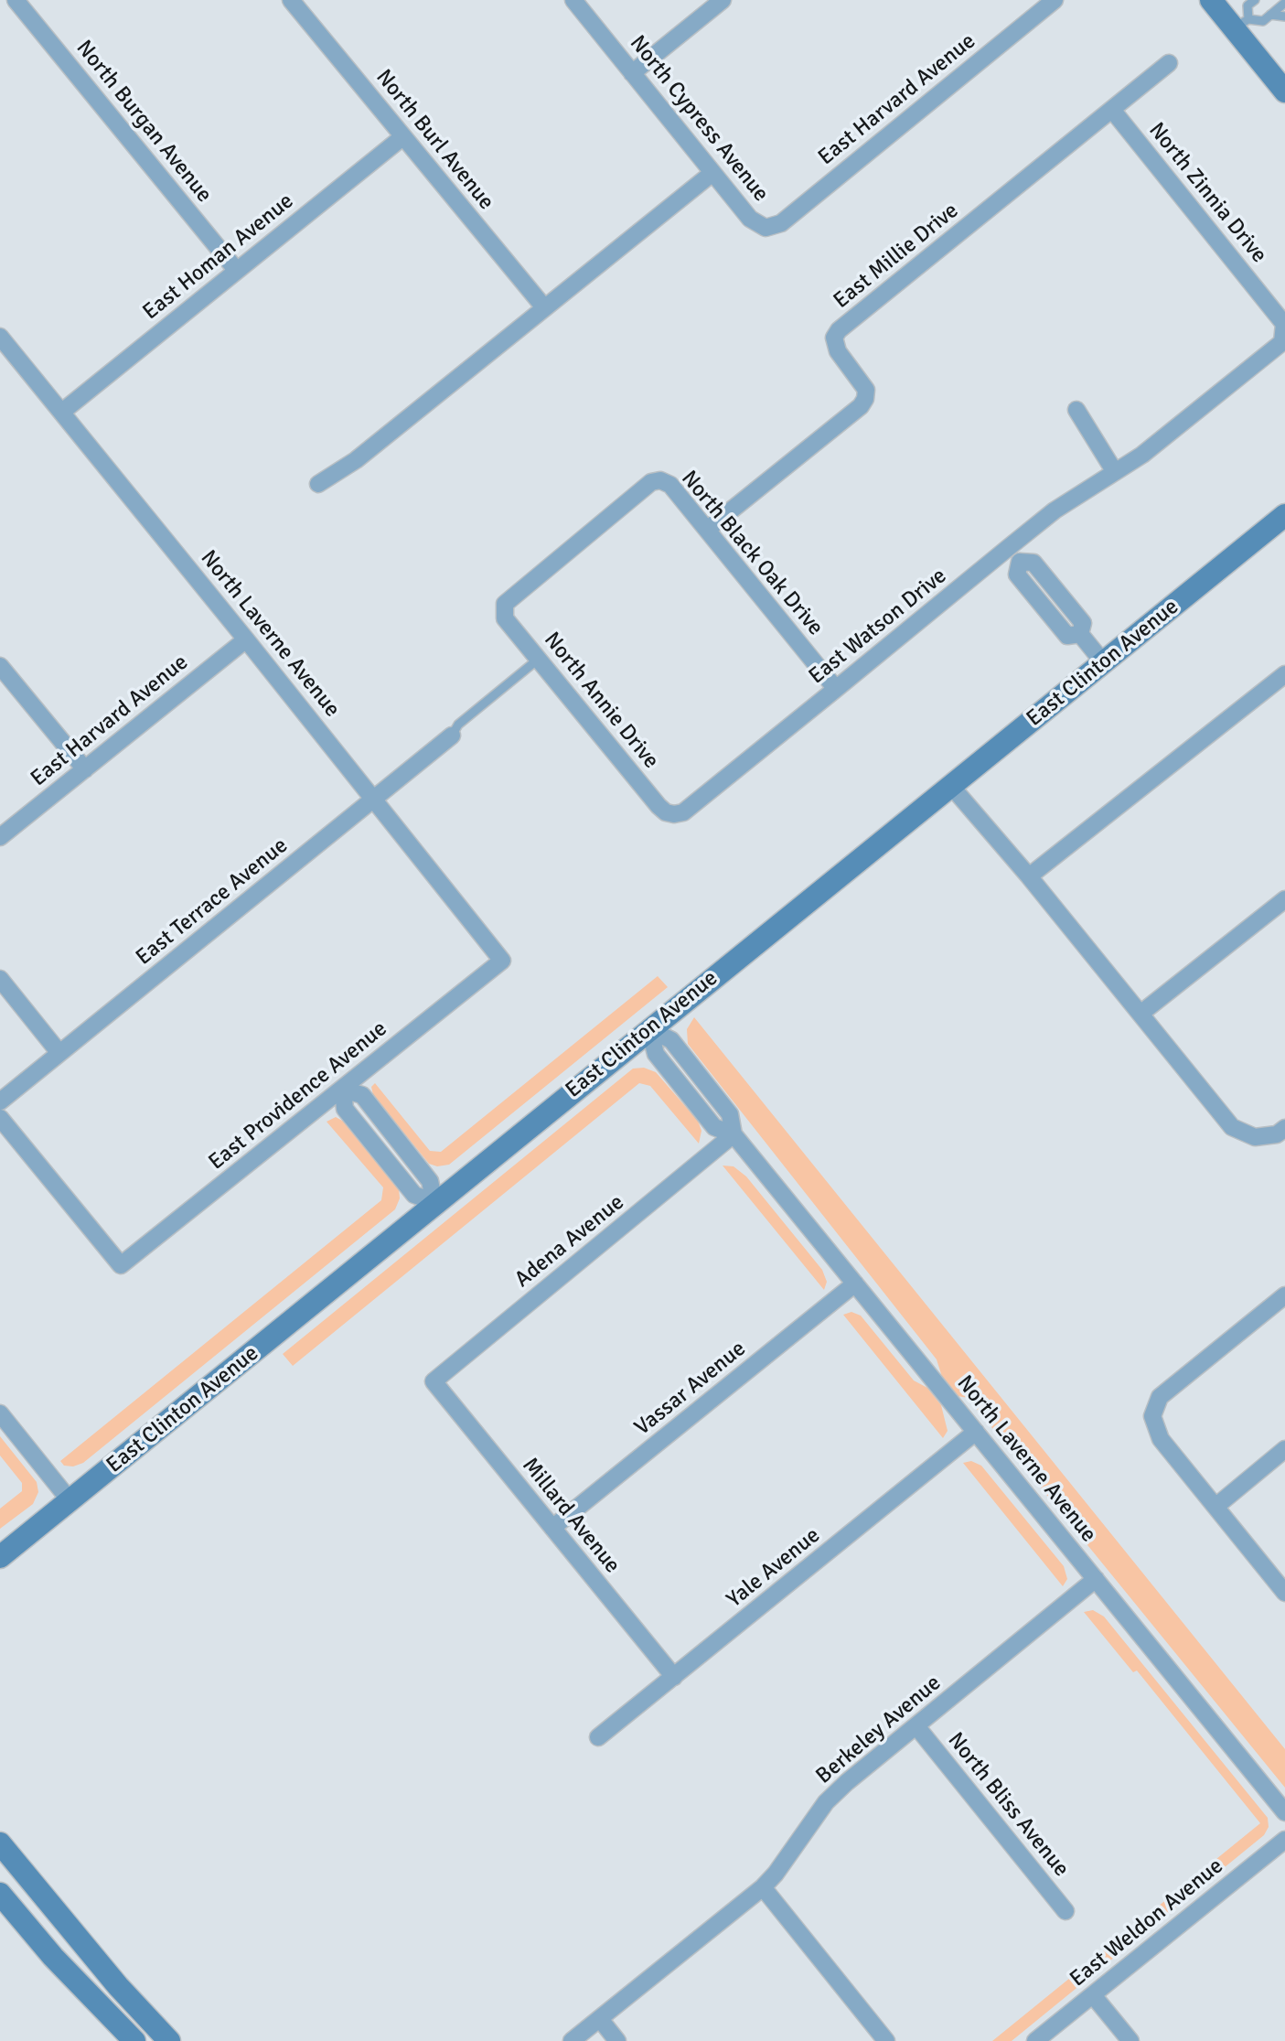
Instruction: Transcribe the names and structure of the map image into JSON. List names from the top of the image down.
{
  "streets": {
    "street": [
      "East Harvard Avenue",
      "North Cypress Avenue",
      "North Burgan Avenue",
      "North Burl Avenue",
      "North Zinnia Drive",
      "East Millie Drive",
      "East Homan Avenue",
      "North Black Oak Drive",
      "East Watson Drive",
      "North Laverne Avenue",
      "East Clinton Avenue",
      "North Annie Drive",
      "East Terrace Avenue",
      "East Providence Avenue",
      "Adena Avenue",
      "Vassar Avenue",
      "Millard Avenue",
      "Yale Avenue",
      "Berkeley Avenue",
      "North Bliss Avenue",
      "East Weldon Avenue"
    ]
  },
  "crossings": [
    ["East Harvard Avenue", "North Cypress Avenue"],
    ["East Harvard Avenue", "North Laverne Avenue"],
    ["North Burgan Avenue", "East Homan Avenue"],
    ["North Burl Avenue", "East Homan Avenue"],
    ["North Zinnia Drive", "East Millie Drive"],
    ["North Zinnia Drive", "East Watson Drive"],
    ["East Millie Drive", "North Black Oak Drive"],
    ["East Homan Avenue", "North Laverne Avenue"],
    ["North Black Oak Drive", "East Watson Drive"],
    ["North Black Oak Drive", "North Annie Drive"],
    ["East Watson Drive", "North Annie Drive"],
    ["North Laverne Avenue", "East Clinton Avenue"],
    ["North Laverne Avenue", "East Terrace Avenue"],
    ["North Laverne Avenue", "East Providence Avenue"],
    ["North Laverne Avenue", "Adena Avenue"],
    ["North Laverne Avenue", "Vassar Avenue"],
    ["North Laverne Avenue", "Yale Avenue"],
    ["North Laverne Avenue", "Berkeley Avenue"],
    ["Adena Avenue", "Millard Avenue"],
    ["Vassar Avenue", "Millard Avenue"],
    ["Millard Avenue", "Yale Avenue"],
    ["Berkeley Avenue", "North Bliss Avenue"]
  ]
}
